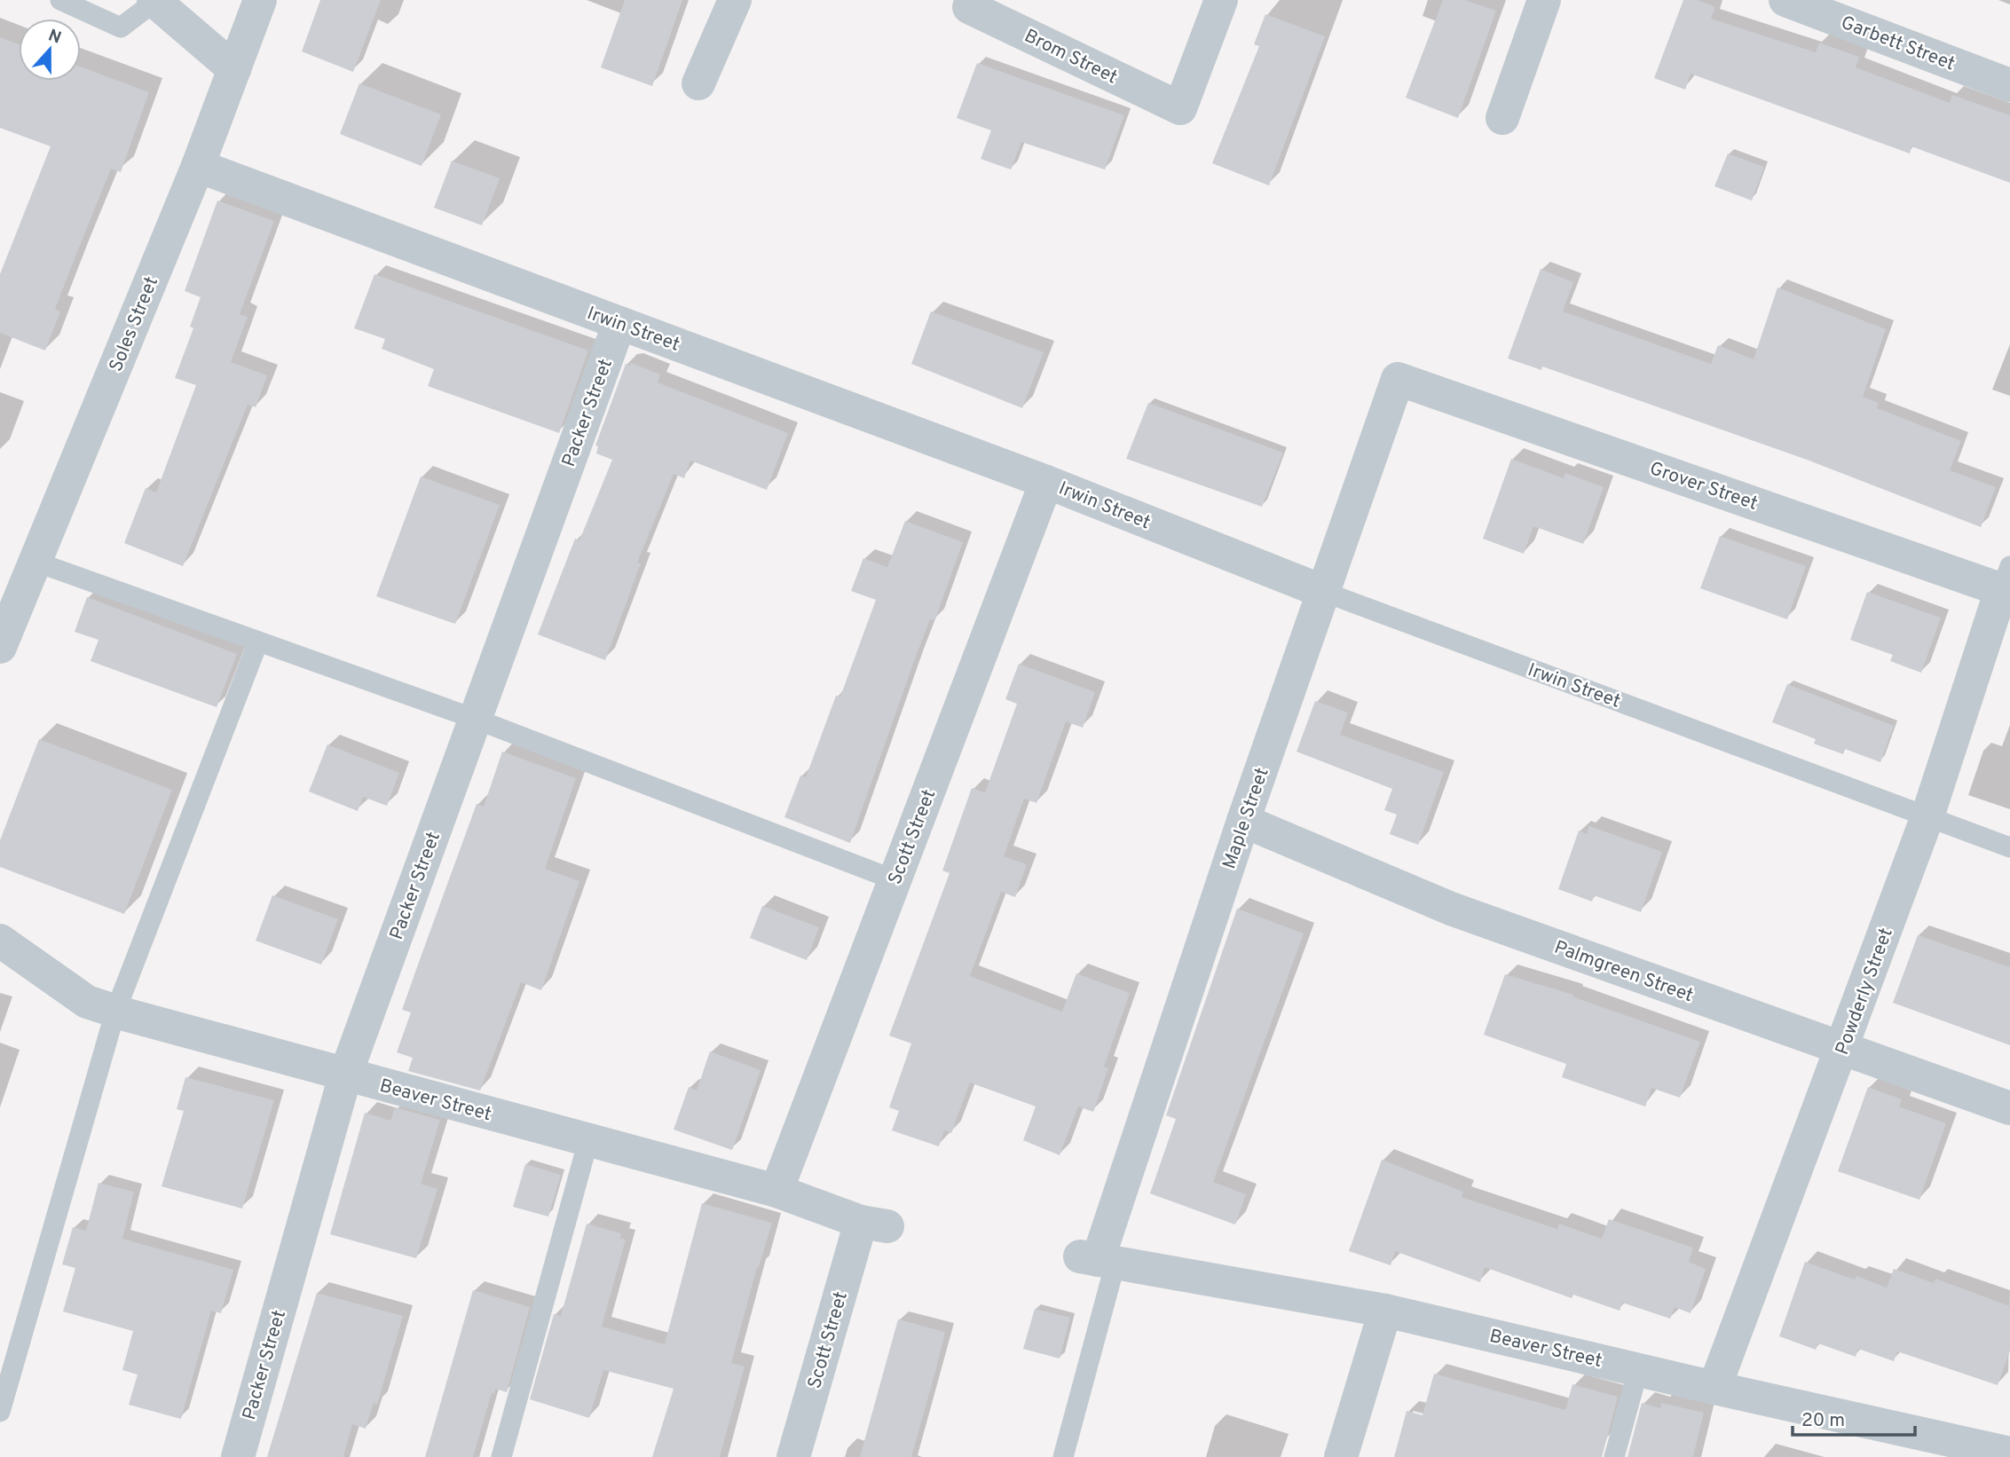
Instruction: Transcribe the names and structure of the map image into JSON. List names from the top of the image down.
{
  "streets": {
    "street": [
      "Garbett Street",
      "Brom Street",
      "Soles Street",
      "Irwin Street",
      "Packer Street",
      "Grover Street",
      "Maple Street",
      "Scott Street",
      "Palmgreen Street",
      "Powderly Street",
      "Beaver Street"
    ]
  },
  "crossings": [
    ["Soles Street", "Irwin Street"],
    ["Irwin Street", "Packer Street"],
    ["Irwin Street", "Maple Street"],
    ["Irwin Street", "Scott Street"],
    ["Irwin Street", "Powderly Street"],
    ["Packer Street", "Beaver Street"],
    ["Grover Street", "Maple Street"],
    ["Grover Street", "Powderly Street"],
    ["Maple Street", "Palmgreen Street"],
    ["Maple Street", "Beaver Street"],
    ["Scott Street", "Beaver Street"],
    ["Palmgreen Street", "Powderly Street"],
    ["Powderly Street", "Beaver Street"]
  ],
  "scale_bar": "20 m",
  "north": "top"
}
